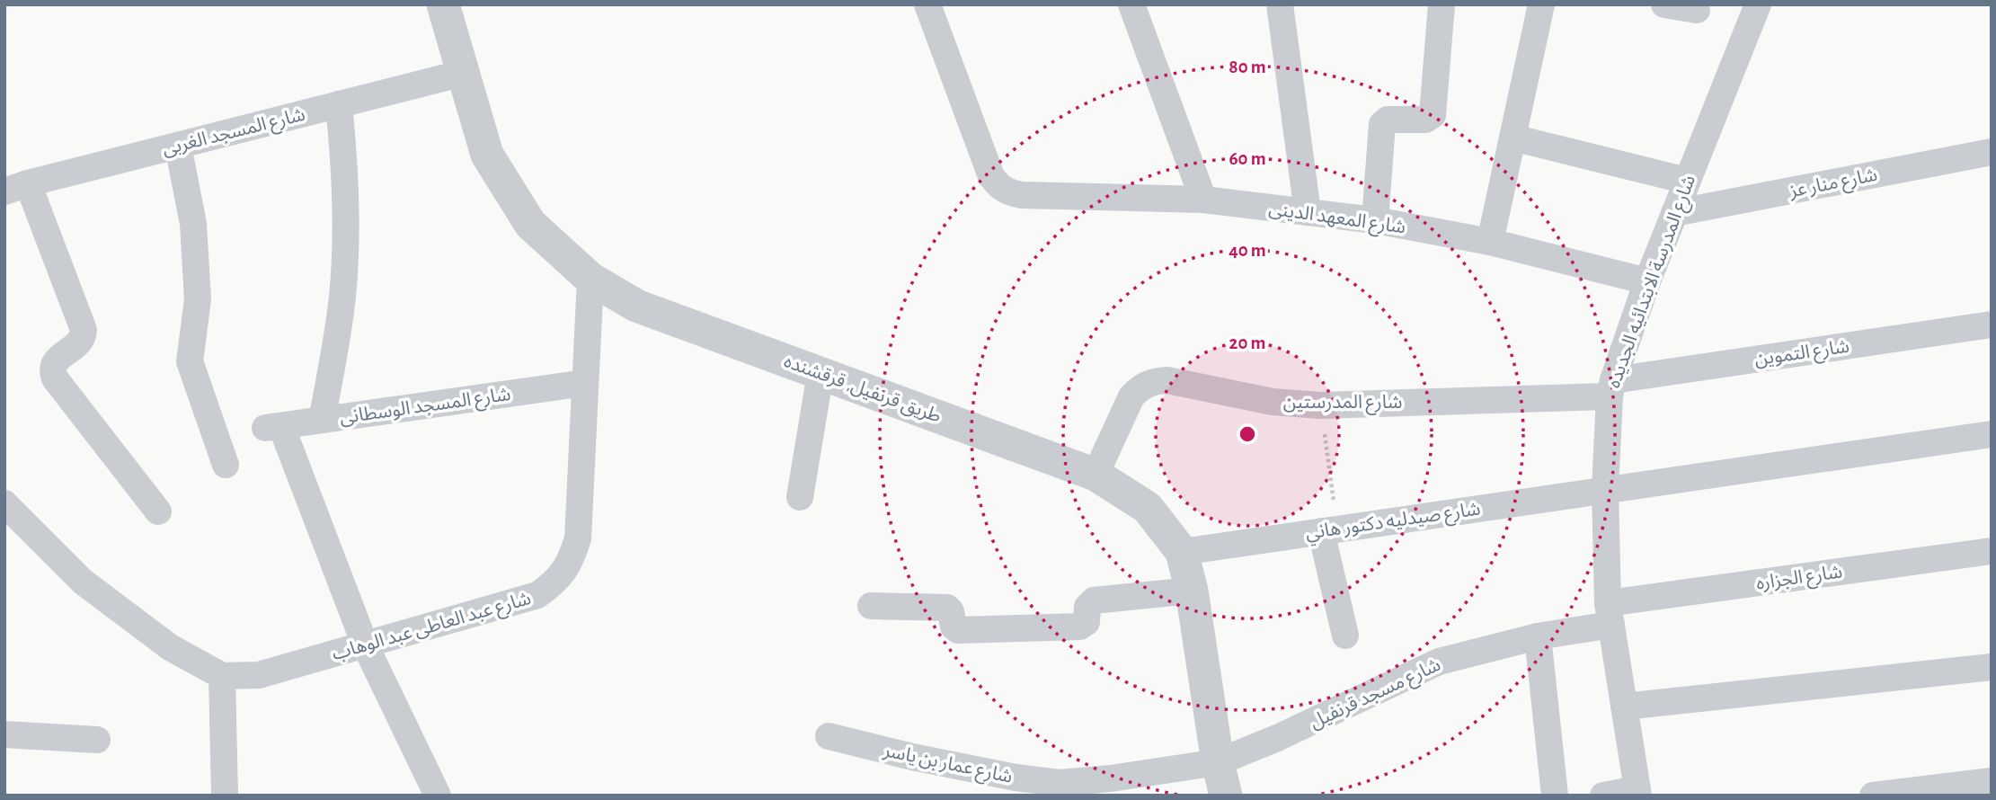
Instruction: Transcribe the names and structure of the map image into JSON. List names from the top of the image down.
{
  "streets": {
    "street": [
      "شارع المسجد الغربى",
      "شارع منار عز",
      "شارع المعهد الدينى",
      "شارع المدرسة الابتدائيه الجديده",
      "شارع التموين",
      "طريق قرنفيل, قرقشنده",
      "شارع المدرستين",
      "شارع المسجد الوسطانى",
      "شارع صيدليه دكتور هاني",
      "شارع الجزاره",
      "شارع عبد العاطى عبد الوهاب",
      "شارع مسجد قرنفيل",
      "شارع عمار بن ياسر"
    ]
  },
  "crossings": [
    ["شارع المسجد الغربى", "طريق قرنفيل, قرقشنده"],
    ["شارع منار عز", "شارع المدرسة الابتدائيه الجديده"],
    ["شارع المعهد الدينى", "شارع المدرسة الابتدائيه الجديده"],
    ["شارع المدرسة الابتدائيه الجديده", "شارع التموين"],
    ["شارع المدرسة الابتدائيه الجديده", "شارع المدرستين"],
    ["شارع المدرسة الابتدائيه الجديده", "شارع صيدليه دكتور هاني"],
    ["شارع المدرسة الابتدائيه الجديده", "شارع الجزاره"],
    ["شارع المدرسة الابتدائيه الجديده", "شارع مسجد قرنفيل"],
    ["شارع التموين", "شارع المدرستين"],
    ["طريق قرنفيل, قرقشنده", "شارع المدرستين"],
    ["طريق قرنفيل, قرقشنده", "شارع صيدليه دكتور هاني"],
    ["طريق قرنفيل, قرقشنده", "شارع عبد العاطى عبد الوهاب"],
    ["طريق قرنفيل, قرقشنده", "شارع مسجد قرنفيل"],
    ["طريق قرنفيل, قرقشنده", "شارع عمار بن ياسر"],
    ["شارع المسجد الوسطانى", "شارع عبد العاطى عبد الوهاب"],
    ["شارع الجزاره", "شارع مسجد قرنفيل"],
    ["شارع مسجد قرنفيل", "شارع عمار بن ياسر"]
  ],
  "rings": [
    "80 m",
    "60 m",
    "40 m",
    "20 m"
  ]
}
